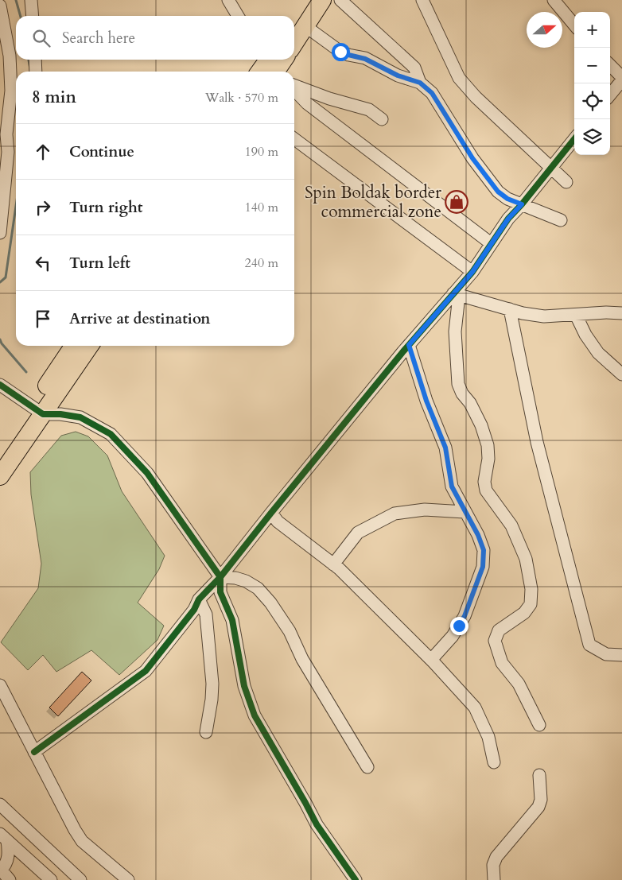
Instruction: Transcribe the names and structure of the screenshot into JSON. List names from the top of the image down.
{
  "places": {
    "shop": ["Spin Boldak border commercial zone"]
  },
  "north": "right",
  "page": {
    "map_buttons": ["+", "−"],
    "search": "Search here",
    "heading": ["8 min", "Walk · 570 m"],
    "list": [
      ["Continue", "190 m"],
      ["Turn right", "140 m"],
      ["Turn left", "240 m"],
      "Arrive at destination"
    ]
  }
}
